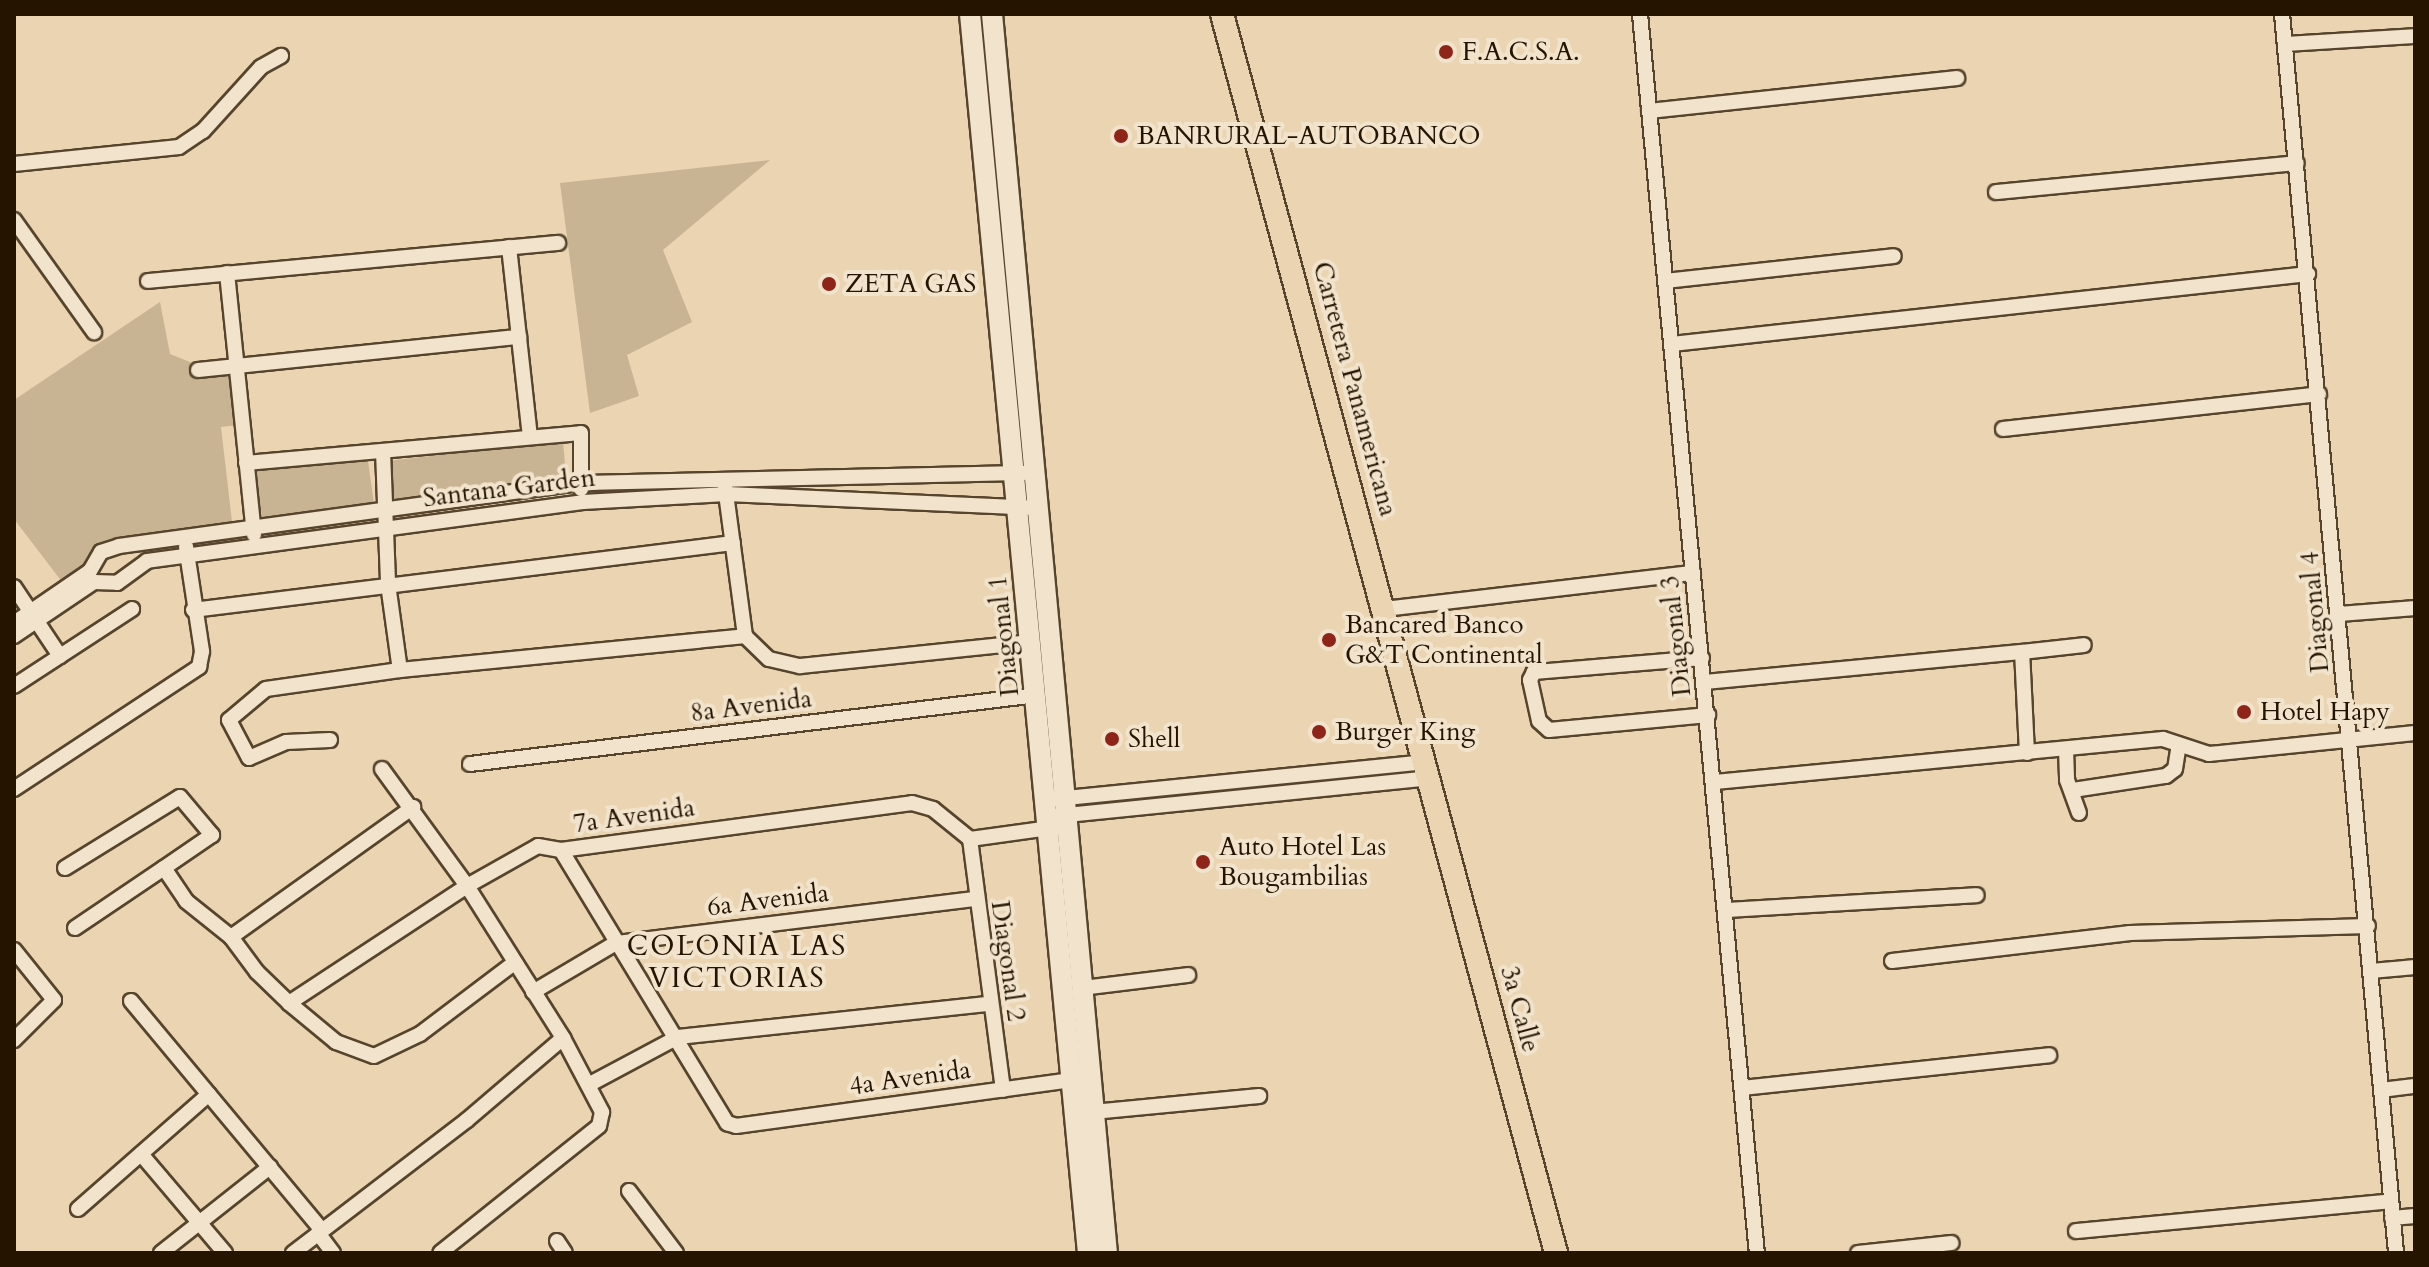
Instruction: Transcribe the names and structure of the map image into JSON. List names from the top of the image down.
{
  "streets": {
    "main road": ["Carretera Panamericana", "Diagonal 1", "3a Calle"],
    "street": [
      "Santana Garden",
      "Diagonal 4",
      "Diagonal 3",
      "8a Avenida",
      "7a Avenida",
      "6a Avenida",
      "Diagonal 2",
      "4a Avenida"
    ]
  },
  "crossings": [
    ["Carretera Panamericana", "3a Calle"],
    ["Santana Garden", "Diagonal 1"],
    ["Diagonal 1", "8a Avenida"],
    ["Diagonal 1", "4a Avenida"],
    ["7a Avenida", "Diagonal 2"],
    ["6a Avenida", "Diagonal 2"],
    ["Diagonal 2", "4a Avenida"]
  ],
  "districts": ["COLONIA LAS VICTORIAS"],
  "places": [
    "F.A.C.S.A.",
    "BANRURAL-AUTOBANCO",
    "ZETA GAS",
    "Bancared Banco G&T Continental",
    "Hotel Hapy",
    "Burger King",
    "Shell",
    "Auto Hotel Las Bougambilias"
  ]
}
